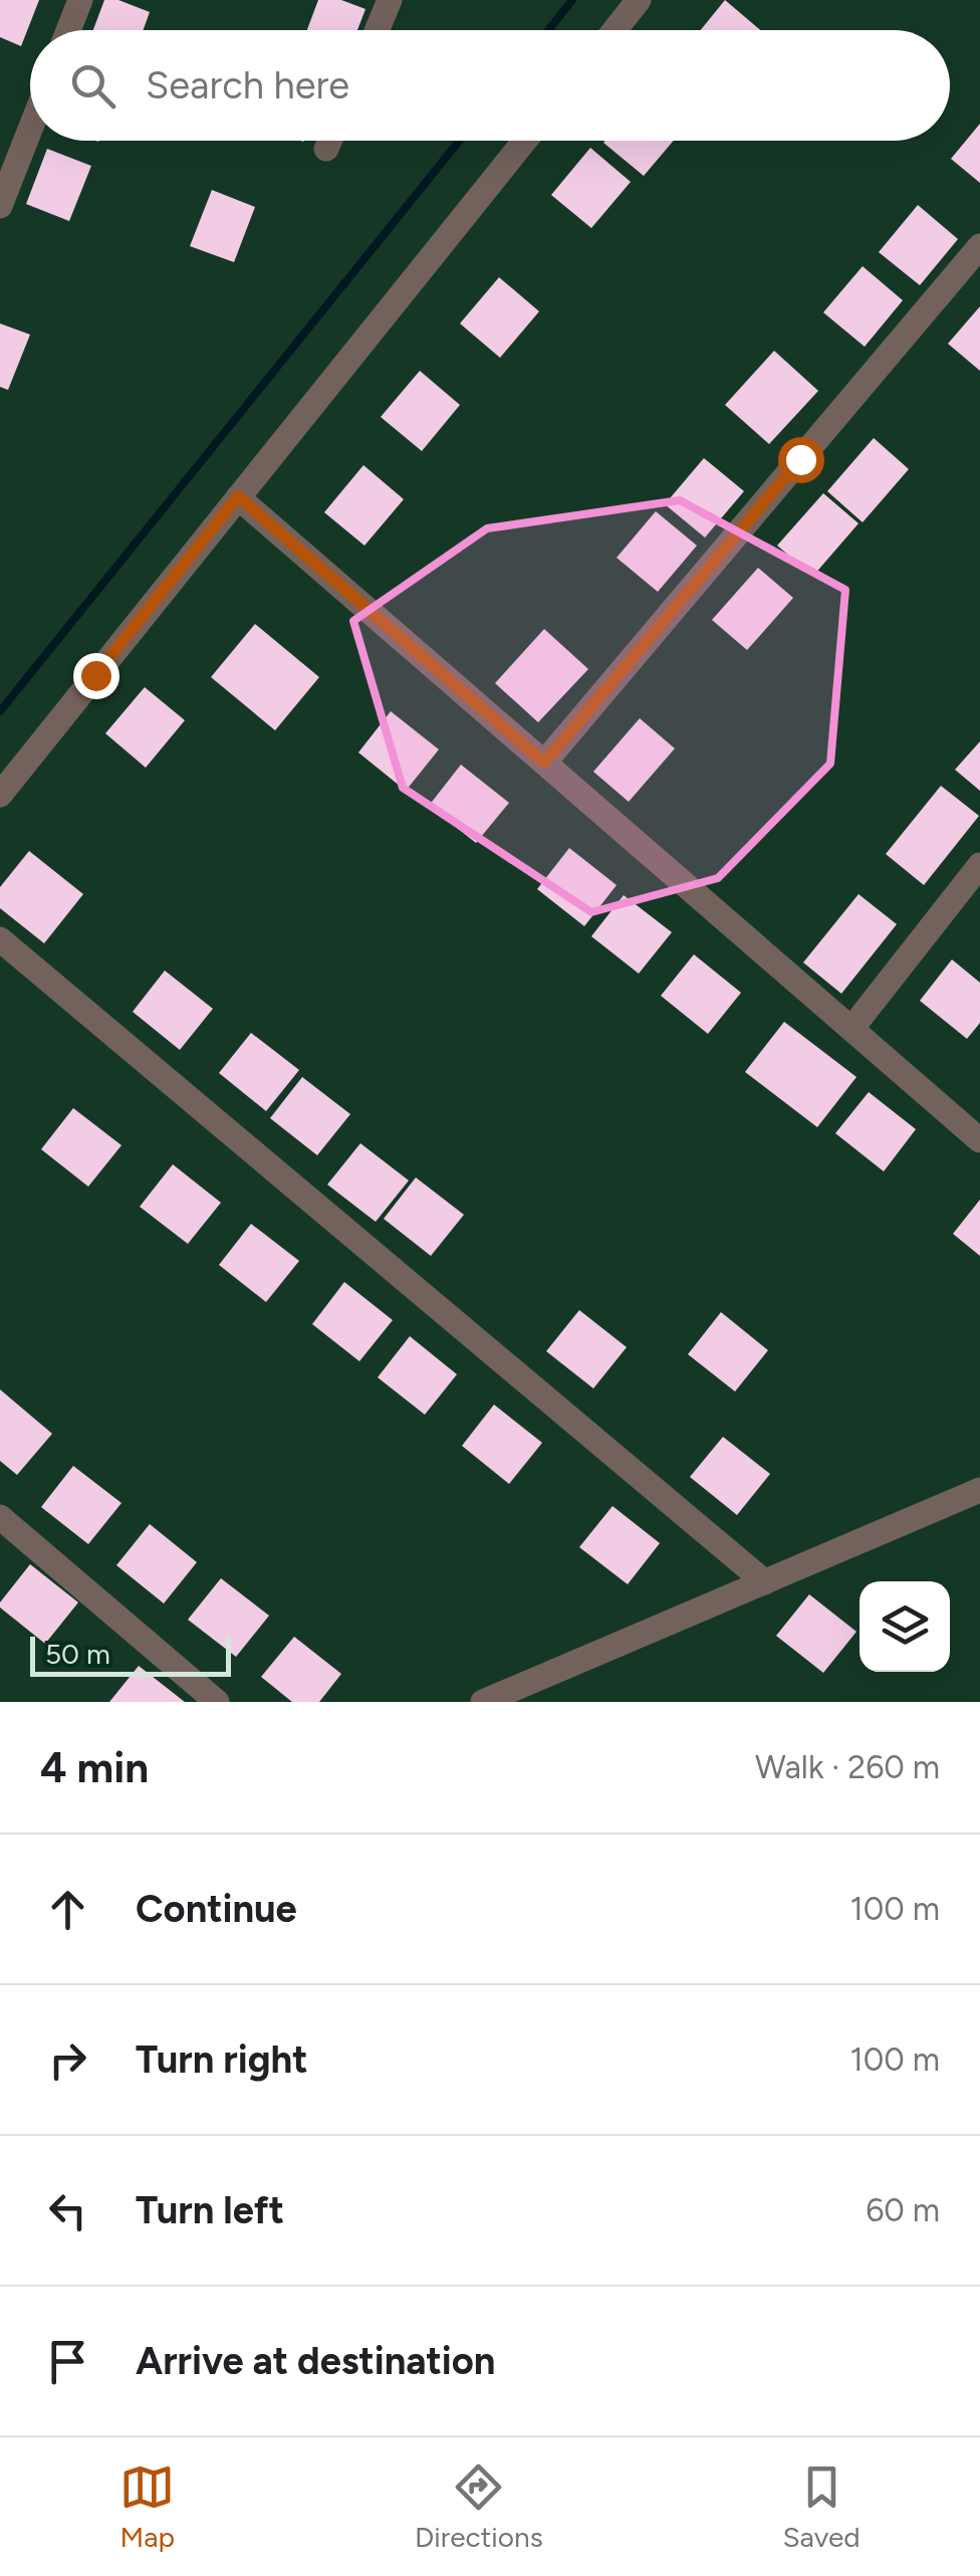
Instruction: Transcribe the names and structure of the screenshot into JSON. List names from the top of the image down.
{
  "scale_bar": "50 m",
  "page": {
    "search": "Search here",
    "scale": "50 m",
    "heading": ["4 min", "Walk · 260 m"],
    "list": [
      ["Continue", "100 m"],
      ["Turn right", "100 m"],
      ["Turn left", "60 m"],
      "Arrive at destination"
    ],
    "nav": ["Map", "Directions", "Saved"]
  }
}
